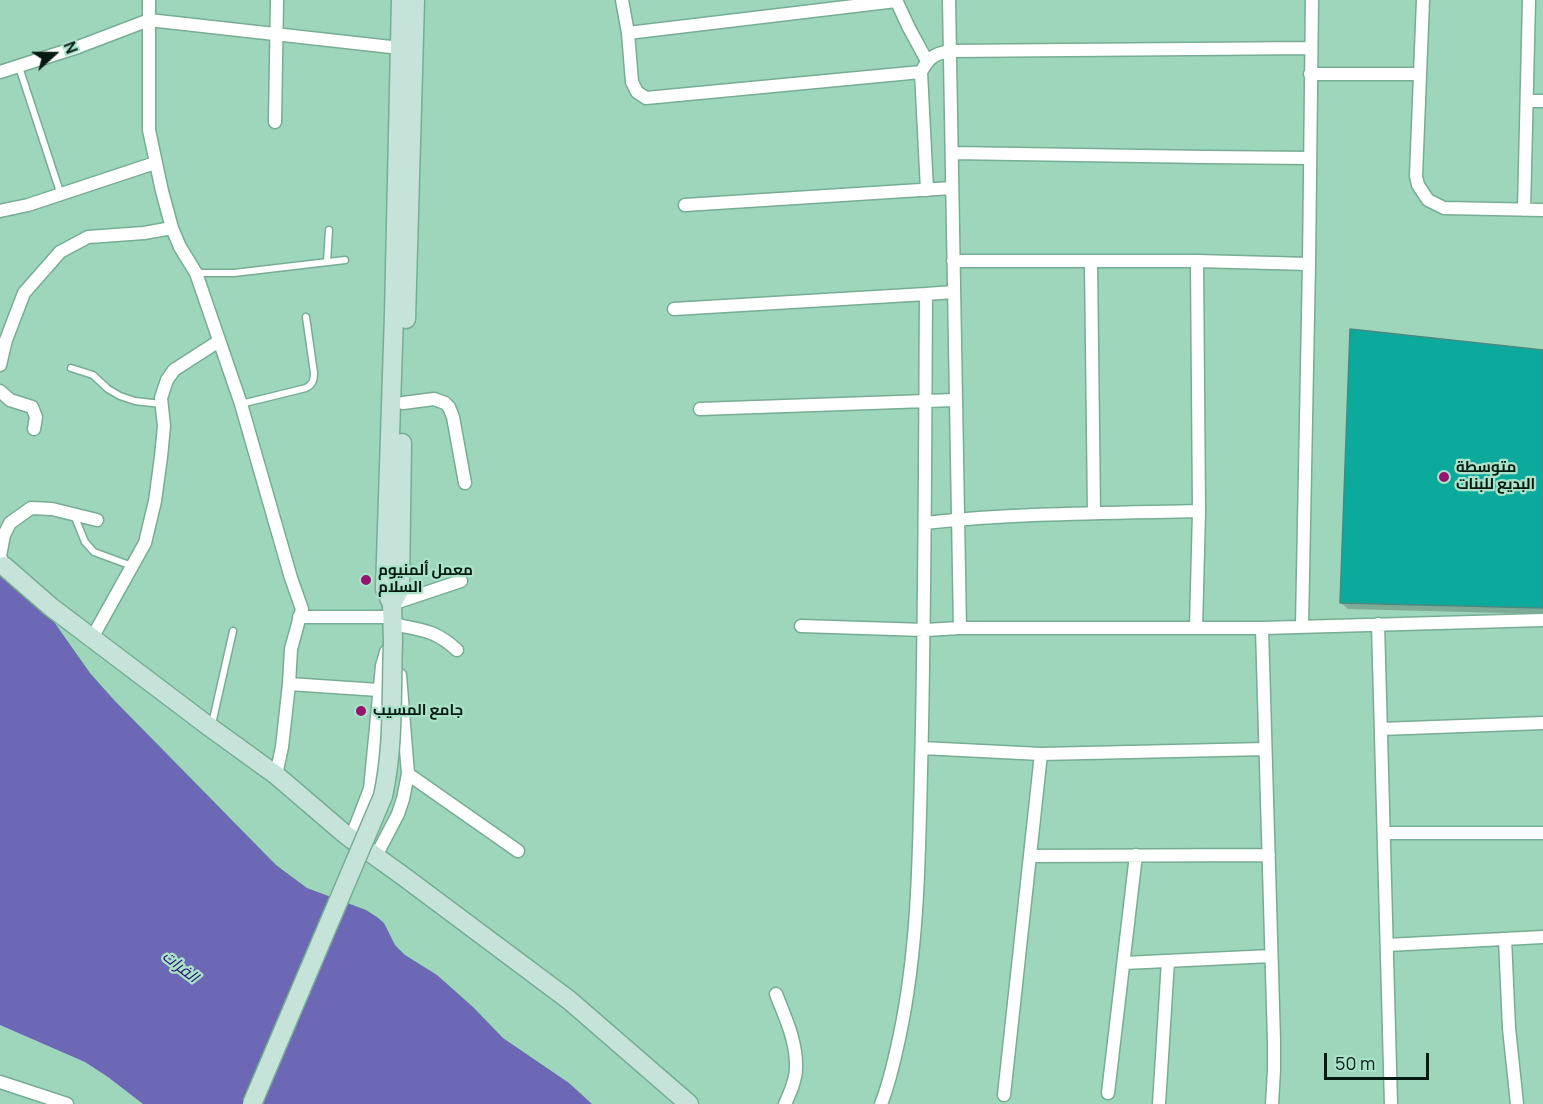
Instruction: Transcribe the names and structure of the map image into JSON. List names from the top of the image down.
{
  "water": ["الفرات"],
  "places": ["متوسطة البديع للبنات", "معمل ألمنيوم السلام", "جامع المسيب"],
  "scale_bar": "50 m",
  "north": "right"
}
